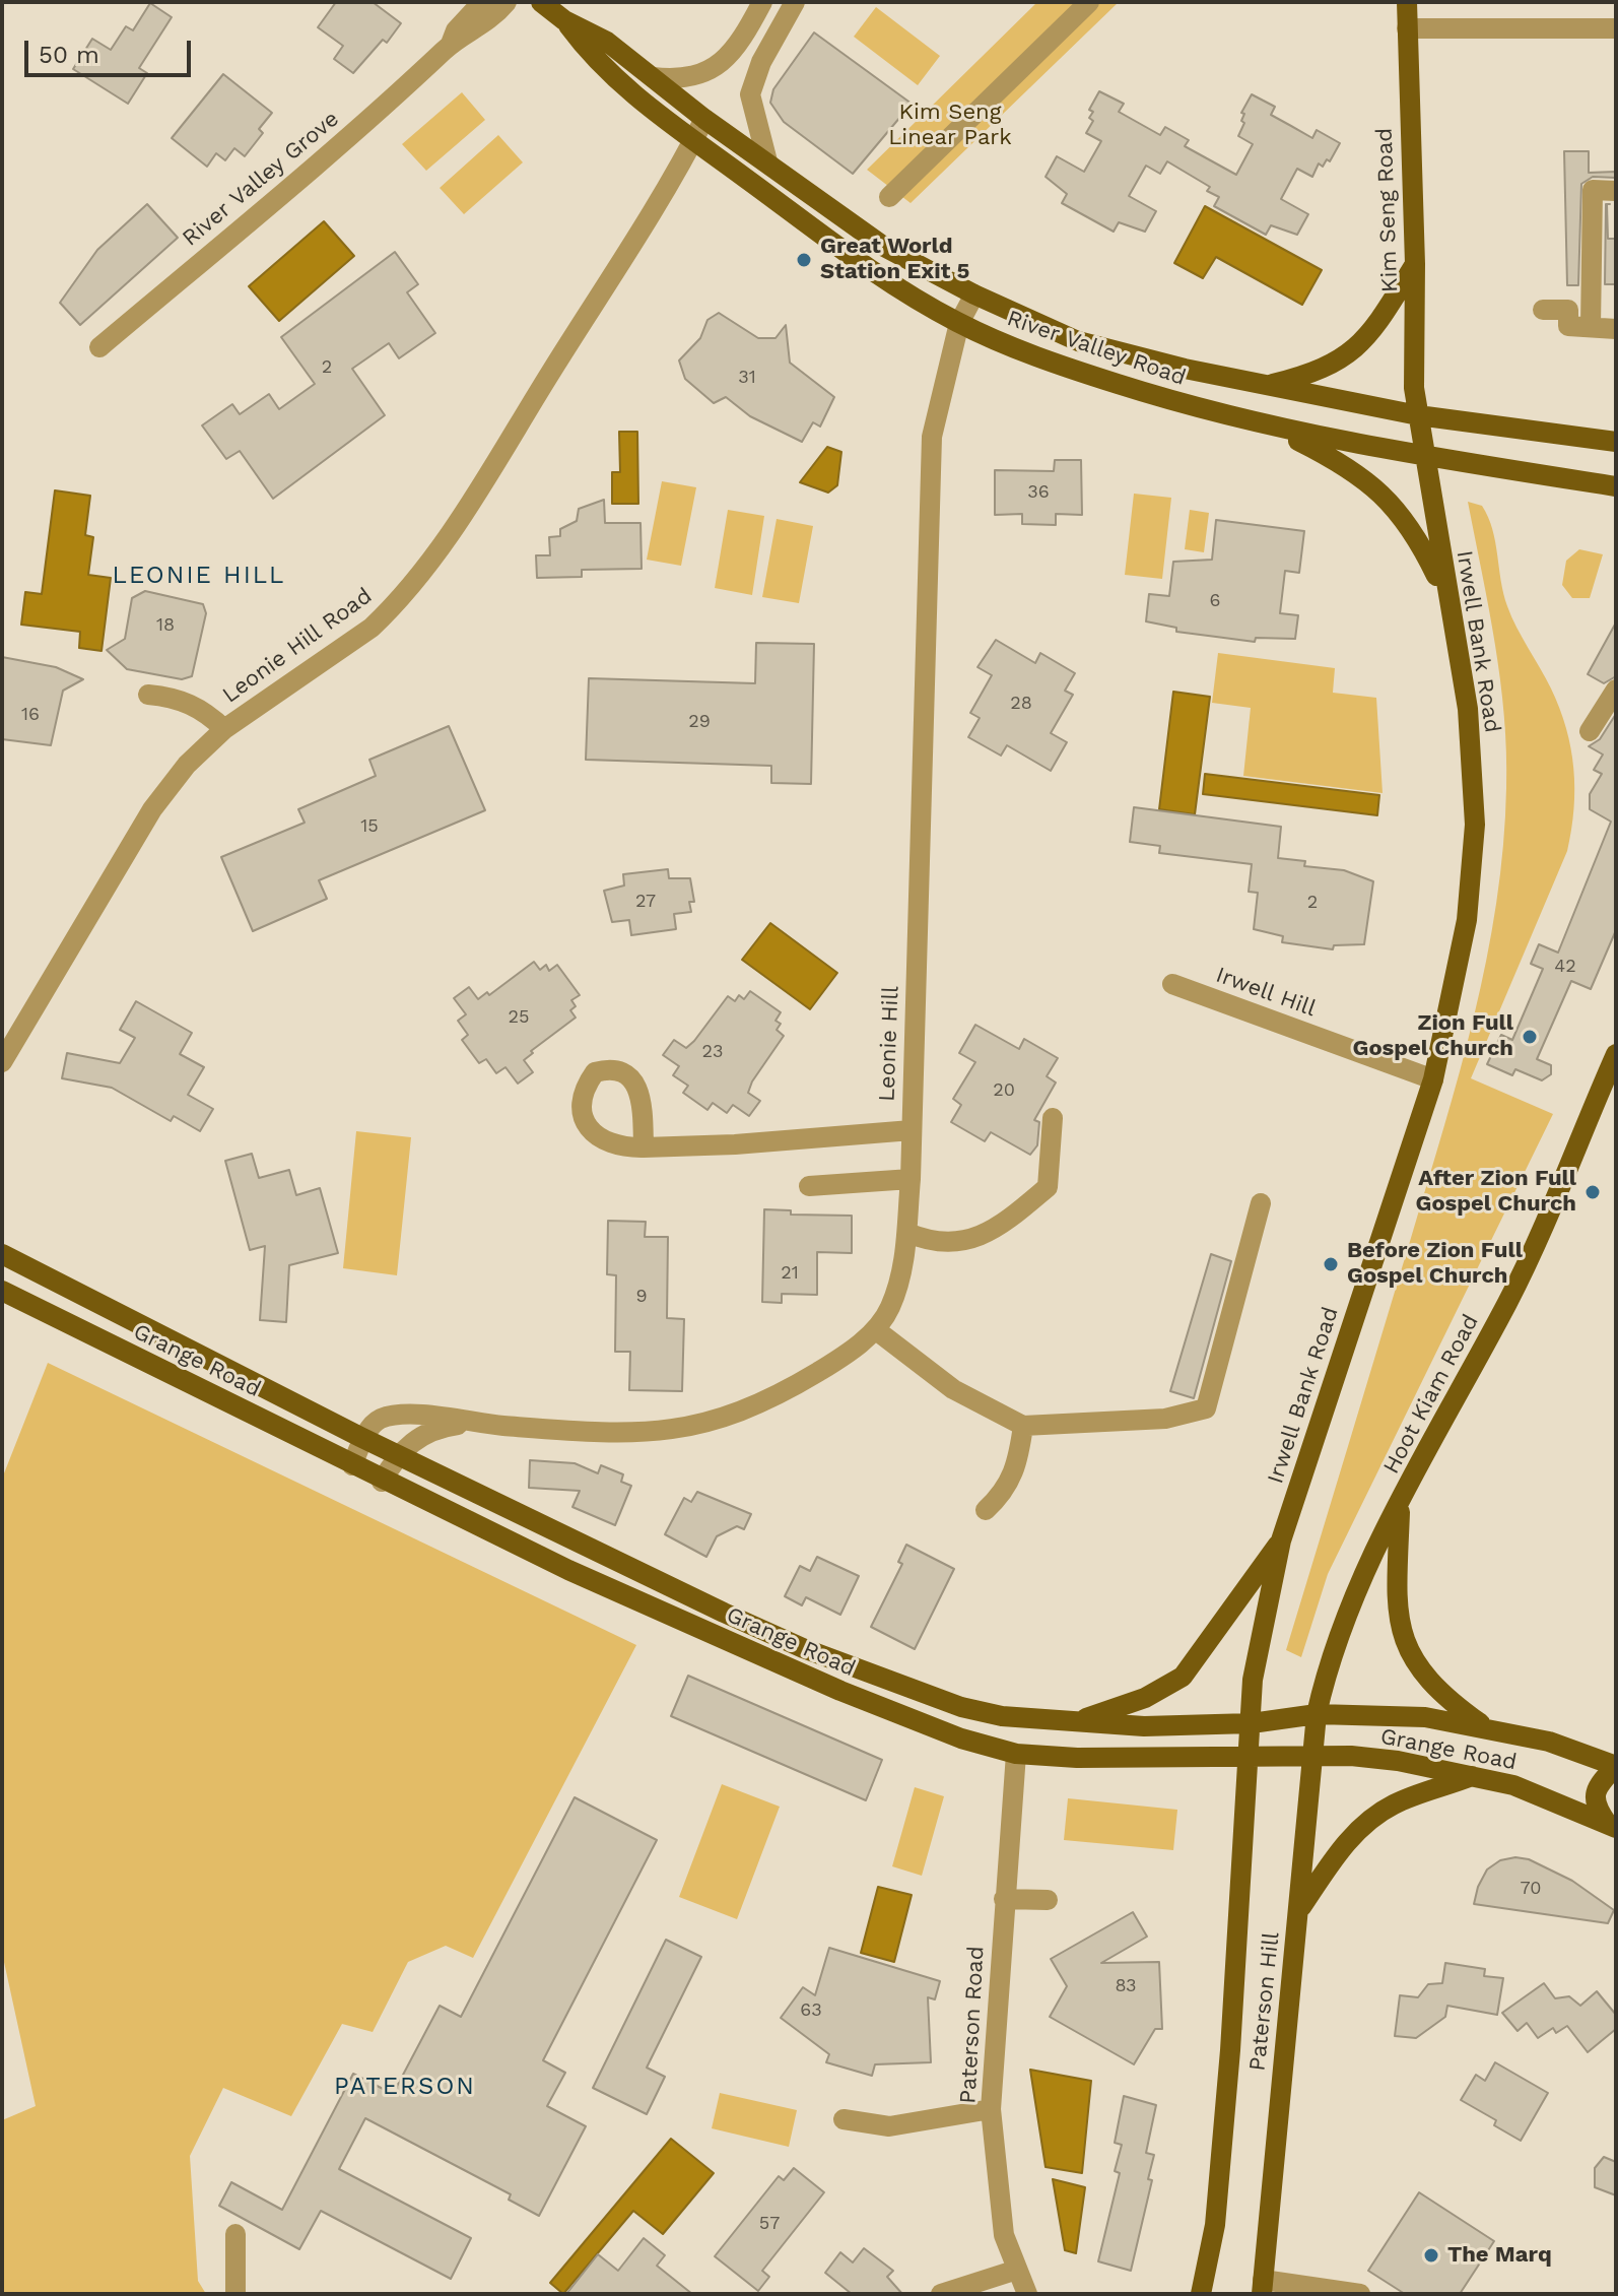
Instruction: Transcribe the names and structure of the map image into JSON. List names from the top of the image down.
{
  "streets": {
    "main road": [
      "Kim Seng Road",
      "River Valley Road",
      "Irwell Bank Road",
      "Grange Road",
      "Hoot Kiam Road",
      "Paterson Hill"
    ],
    "street": [
      "River Valley Grove",
      "Leonie Hill Road",
      "Irwell Hill",
      "Leonie Hill",
      "Paterson Road"
    ]
  },
  "crossings": [
    ["Kim Seng Road", "River Valley Road"],
    ["Kim Seng Road", "Irwell Bank Road"],
    ["River Valley Road", "Irwell Bank Road"],
    ["River Valley Road", "Leonie Hill Road"],
    ["River Valley Road", "Leonie Hill"],
    ["Irwell Bank Road", "Irwell Hill"],
    ["Irwell Bank Road", "Grange Road"],
    ["Irwell Bank Road", "Paterson Hill"],
    ["Leonie Hill", "Grange Road"],
    ["Grange Road", "Hoot Kiam Road"],
    ["Grange Road", "Paterson Hill"],
    ["Grange Road", "Paterson Road"],
    ["Hoot Kiam Road", "Paterson Hill"]
  ],
  "districts": ["LEONIE HILL", "PATERSON"],
  "parks": ["Kim Seng Linear Park"],
  "places": [
    "Great World Station Exit 5",
    "Zion Full Gospel Church",
    "After Zion Full Gospel Church",
    "Before Zion Full Gospel Church",
    "The Marq"
  ],
  "house_numbers": [
    "2",
    "31",
    "36",
    "6",
    "18",
    "28",
    "16",
    "29",
    "15",
    "27",
    "2",
    "42",
    "25",
    "23",
    "20",
    "21",
    "9",
    "70",
    "83",
    "63",
    "57"
  ],
  "scale_bar": "50 m"
}
